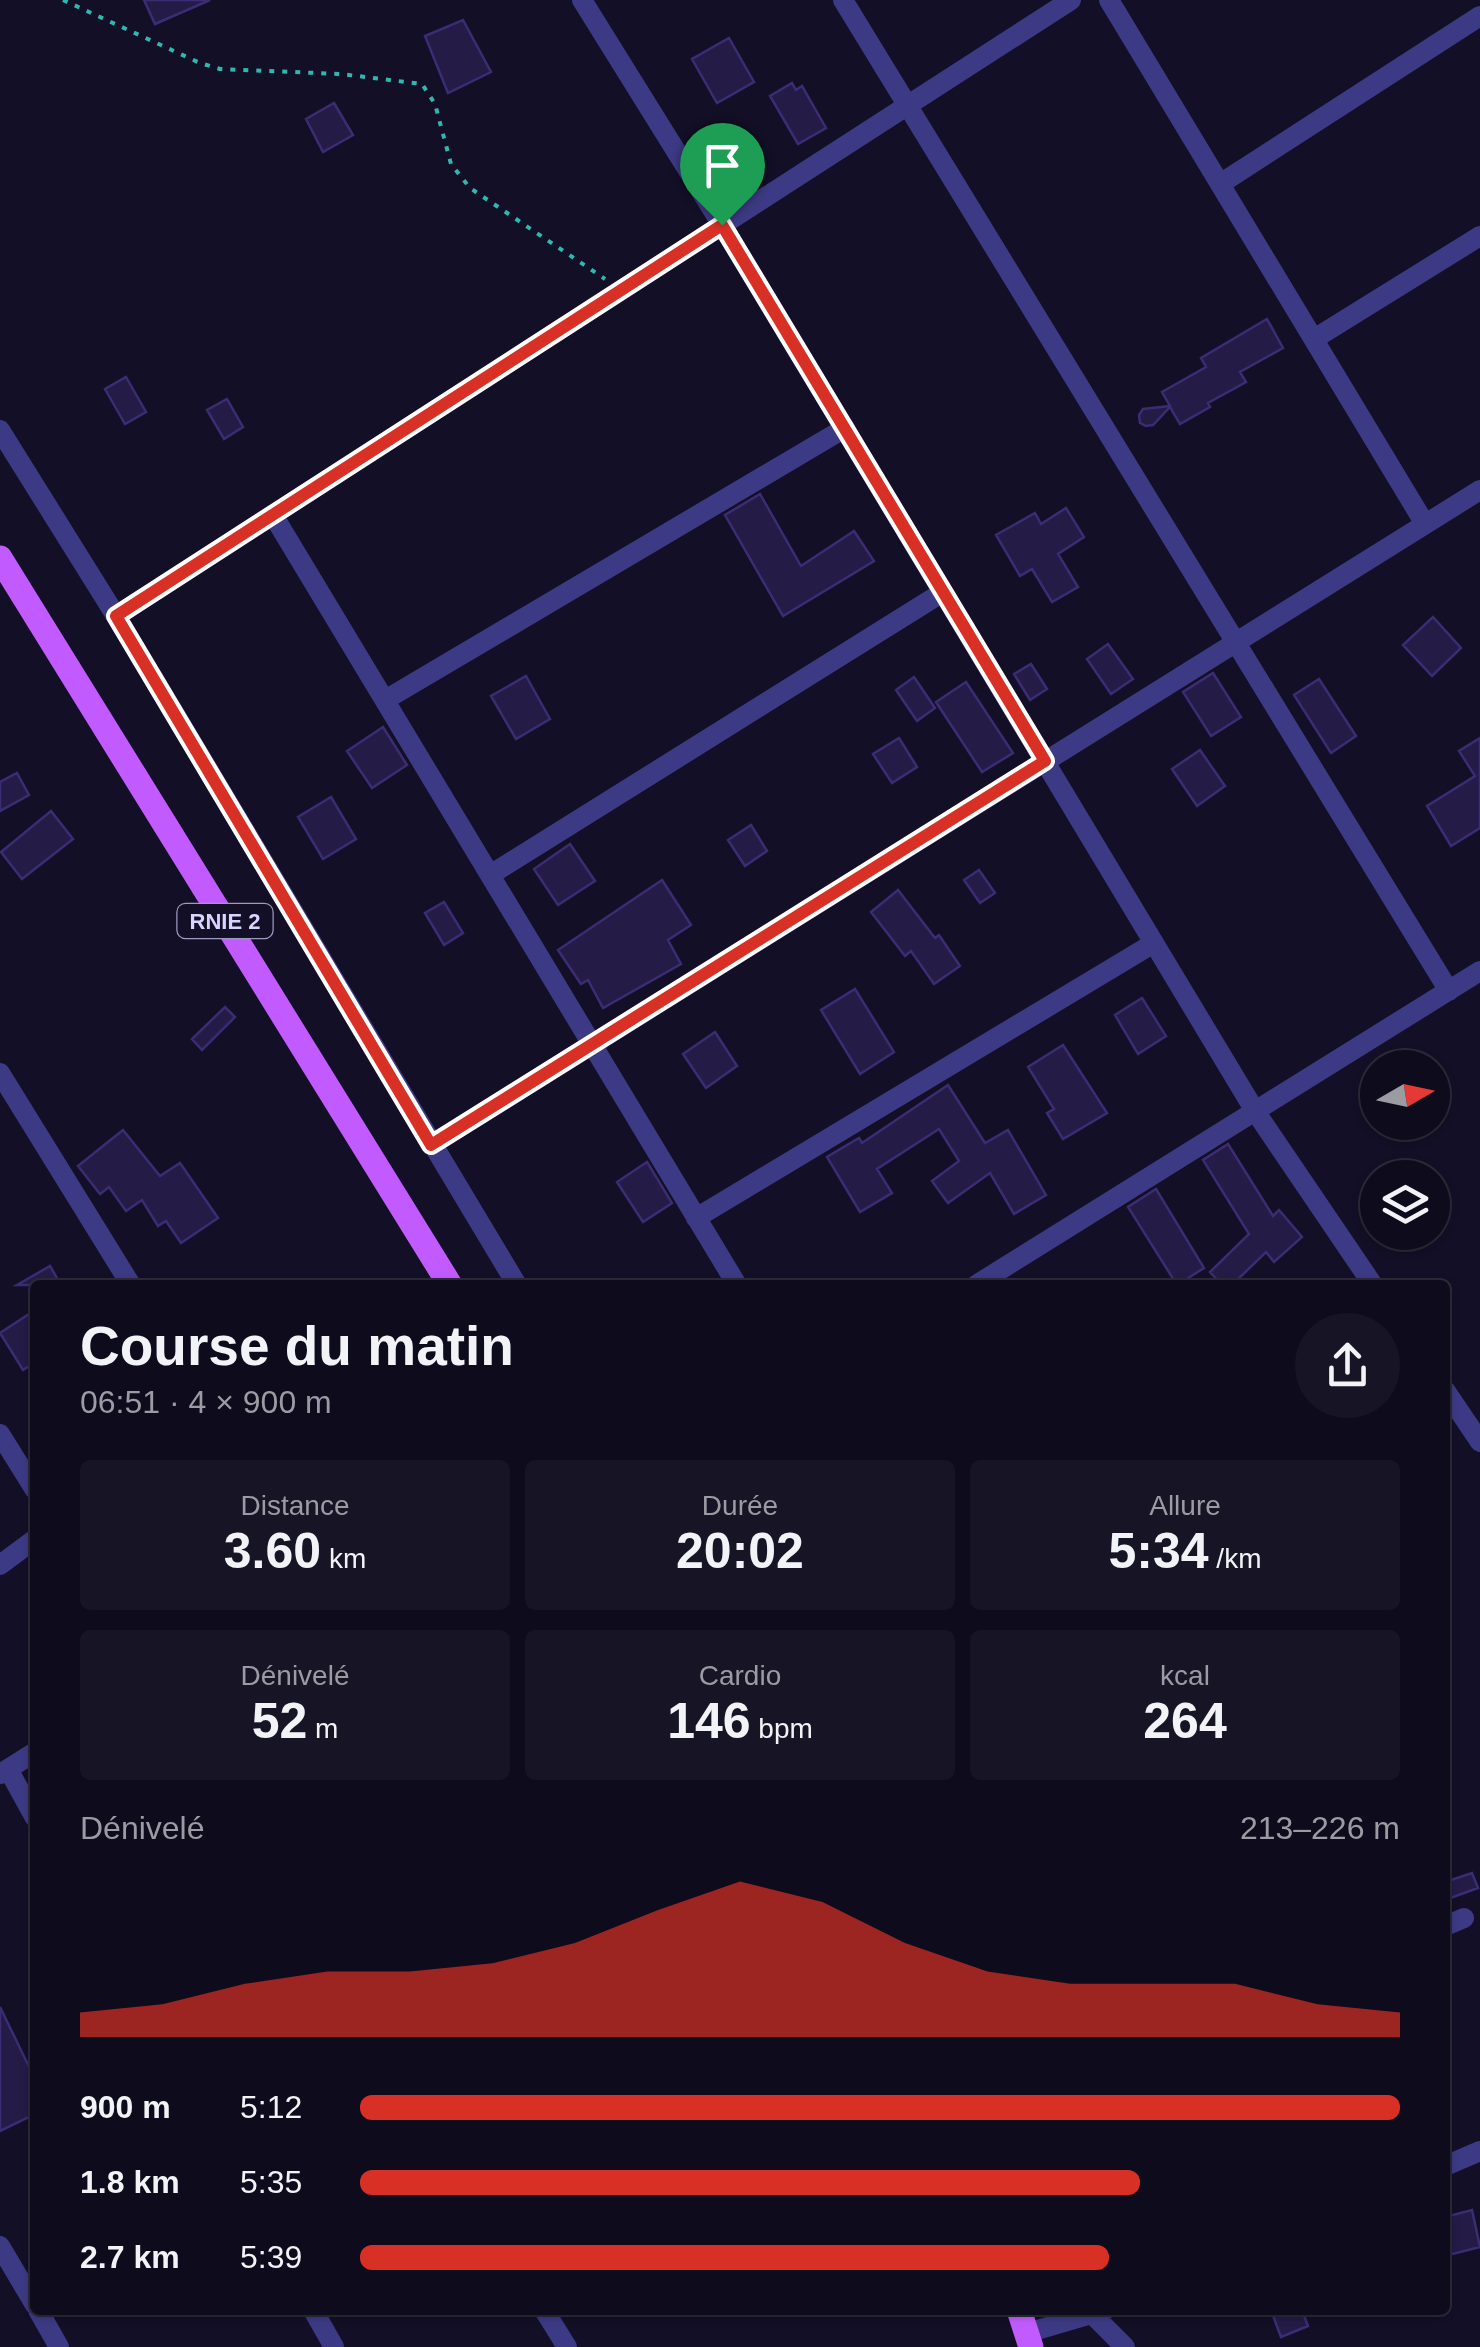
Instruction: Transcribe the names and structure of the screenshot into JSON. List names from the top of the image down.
{
  "streets": {
    "main road": ["RNIE 2"]
  },
  "north": "right",
  "page": {
    "heading": ["Course du matin", "06:51 · 4 × 900 m"],
    "stats": [
      ["Distance", "3.60 km"],
      ["Durée", "20:02"],
      ["Allure", "5:34 /km"],
      ["Dénivelé", "52 m"],
      ["Cardio", "146 bpm"],
      ["kcal", "264"]
    ],
    "chart": ["Dénivelé", "213–226 m"],
    "list": [
      {
        "name": "900 m",
        "note": "5:12"
      },
      {
        "name": "1.8 km",
        "note": "5:35"
      },
      {
        "name": "2.7 km",
        "note": "5:39"
      }
    ]
  }
}
